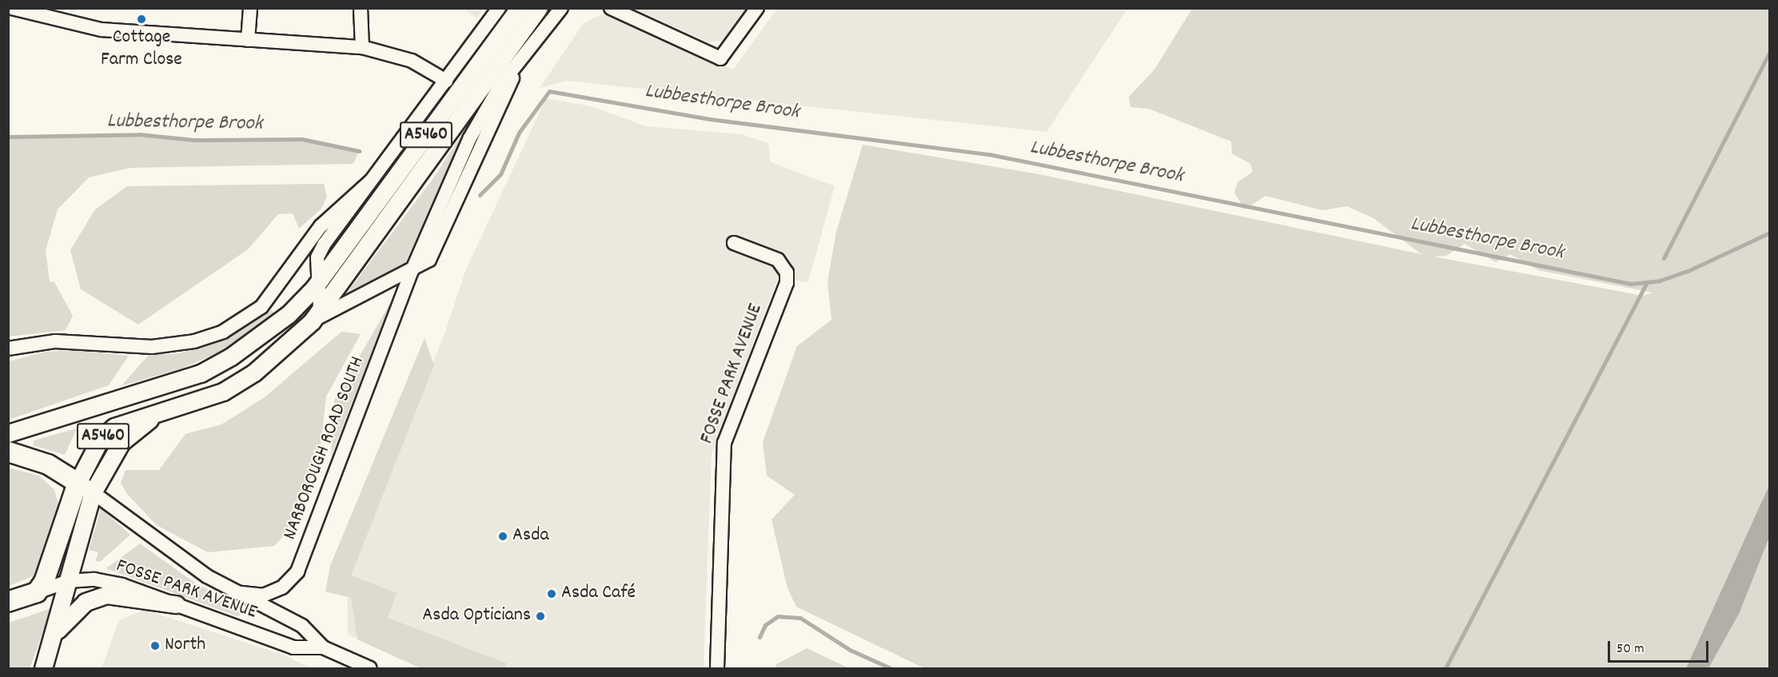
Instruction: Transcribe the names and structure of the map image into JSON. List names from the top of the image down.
{
  "streets": {
    "main road": ["A5460"],
    "street": ["FOSSE PARK AVENUE", "NARBOROUGH ROAD SOUTH"]
  },
  "crossings": [
    ["A5460", "FOSSE PARK AVENUE"],
    ["FOSSE PARK AVENUE", "NARBOROUGH ROAD SOUTH"]
  ],
  "water": ["Lubbesthorpe Brook"],
  "places": [
    "Cottage Farm Close",
    "Asda",
    "Asda Café",
    "Asda Opticians",
    "North"
  ],
  "scale_bar": "50 m"
}
